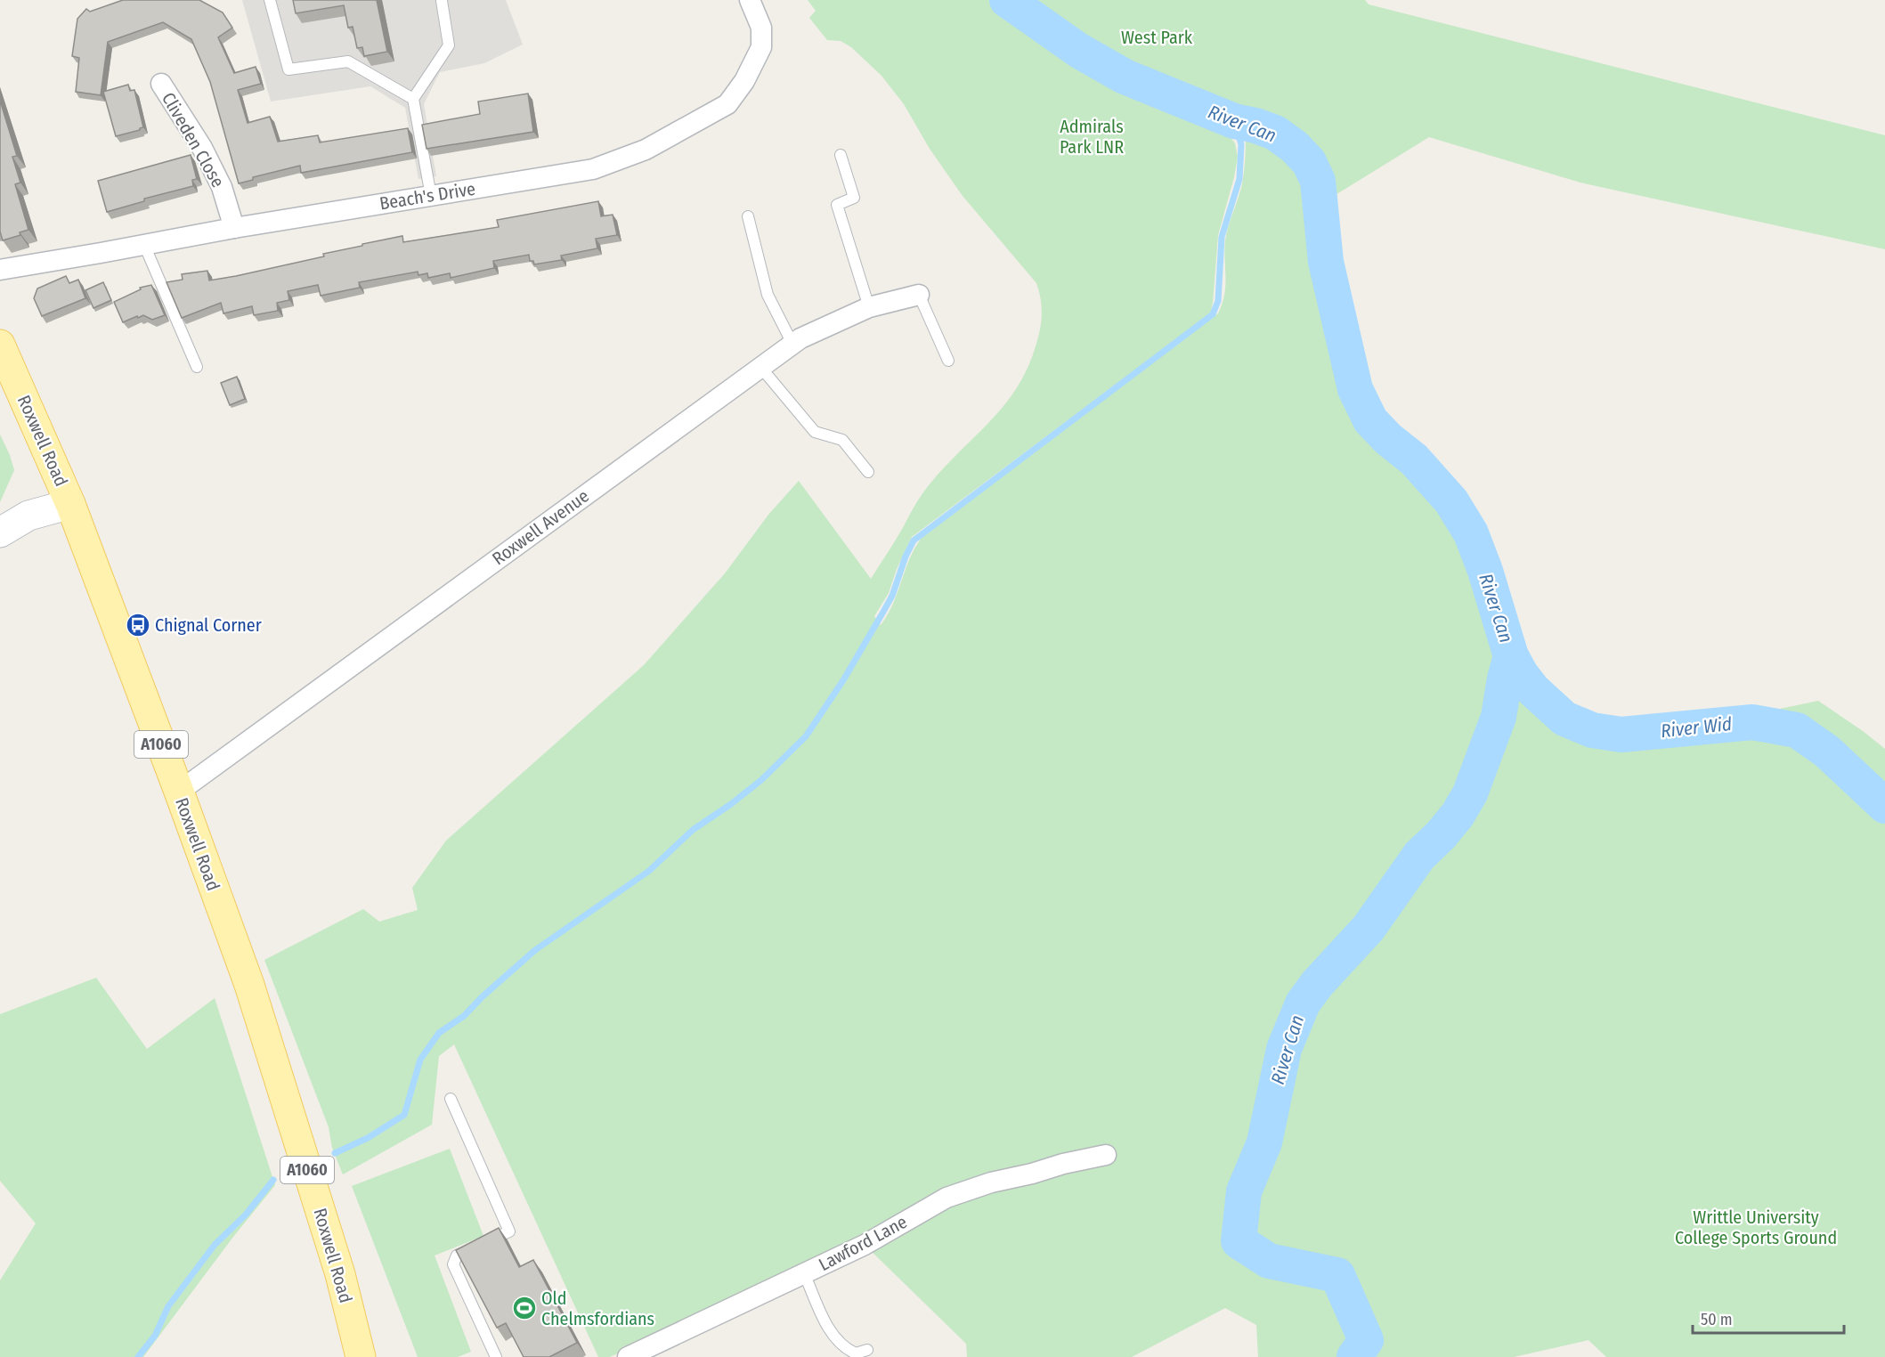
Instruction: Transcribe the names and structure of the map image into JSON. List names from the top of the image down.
{
  "streets": {
    "main road": ["Roxwell Road", "A1060"],
    "street": [
      "Cliveden Close",
      "Beach's Drive",
      "Roxwell Avenue",
      "Lawford Lane"
    ]
  },
  "crossings": [
    ["Cliveden Close", "Beach's Drive"],
    ["Roxwell Road", "Roxwell Avenue"]
  ],
  "water": ["River Can", "River Wid"],
  "parks": ["West Park", "Admirals Park LNR", "Writtle University College Sports Ground"],
  "places": {
    "bus stop": ["Chignal Corner"],
    "sports": ["Old Chelmsfordians"]
  },
  "scale_bar": "50 m"
}
